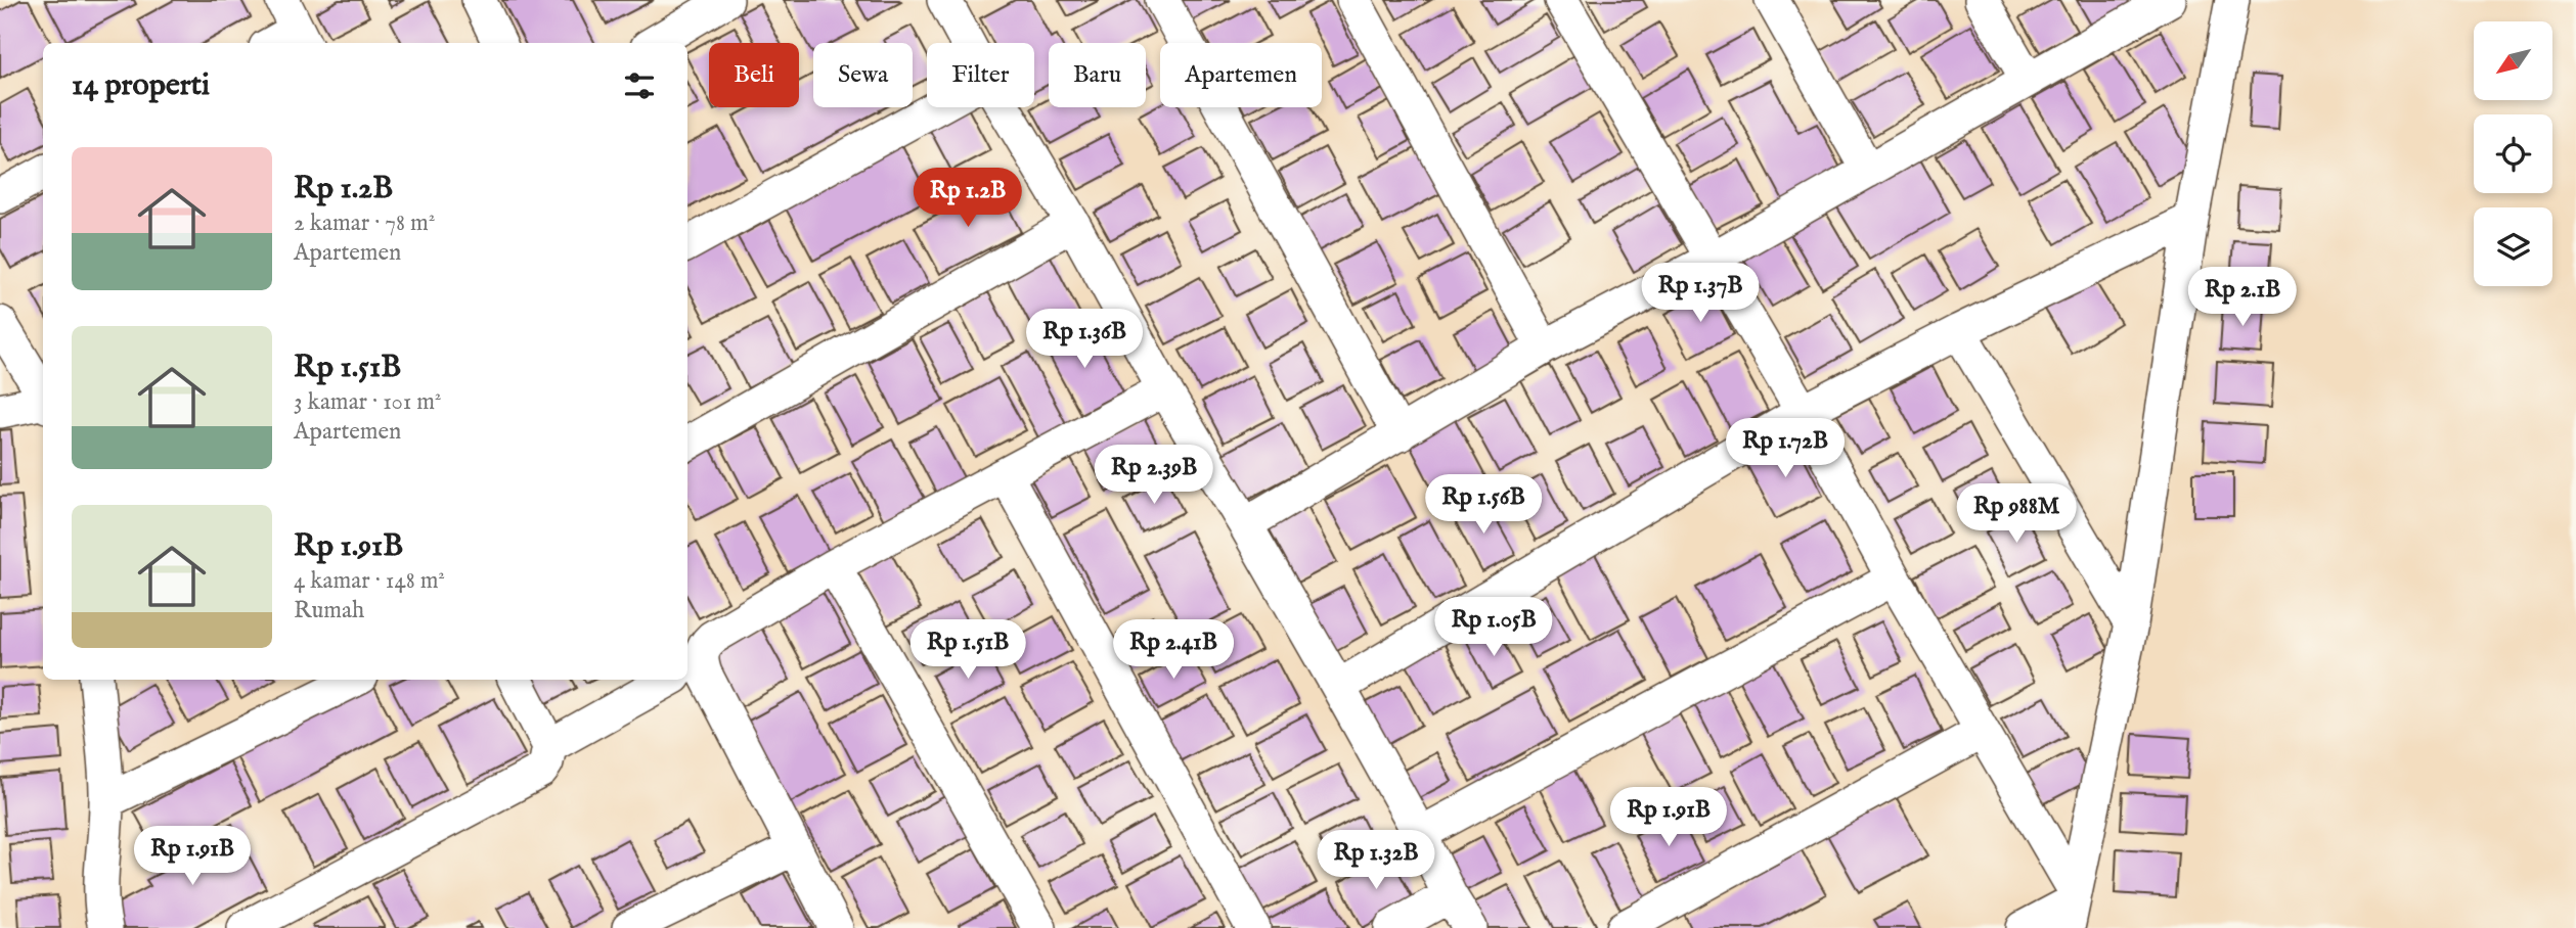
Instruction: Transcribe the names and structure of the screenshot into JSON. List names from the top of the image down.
{
  "north": "bottom left",
  "page": {
    "chip": [
      "Beli",
      "Sewa",
      "Filter",
      "Baru",
      "Apartemen"
    ],
    "heading": "14 properti",
    "list": [
      {
        "name": "Rp 1.2B",
        "note": "2 kamar · 78 m² · Apartemen"
      },
      {
        "name": "Rp 1.51B",
        "note": "3 kamar · 101 m² · Apartemen"
      },
      {
        "name": "Rp 1.91B",
        "note": "4 kamar · 148 m² · Rumah"
      }
    ],
    "price": [
      "Rp 1.2B",
      "Rp 1.37B",
      "Rp 2.1B",
      "Rp 1.36B",
      "Rp 1.72B",
      "Rp 2.39B",
      "Rp 1.56B",
      "Rp 988M",
      "Rp 1.05B",
      "Rp 1.51B",
      "Rp 2.41B",
      "Rp 1.91B",
      "Rp 1.91B",
      "Rp 1.32B"
    ]
  }
}
